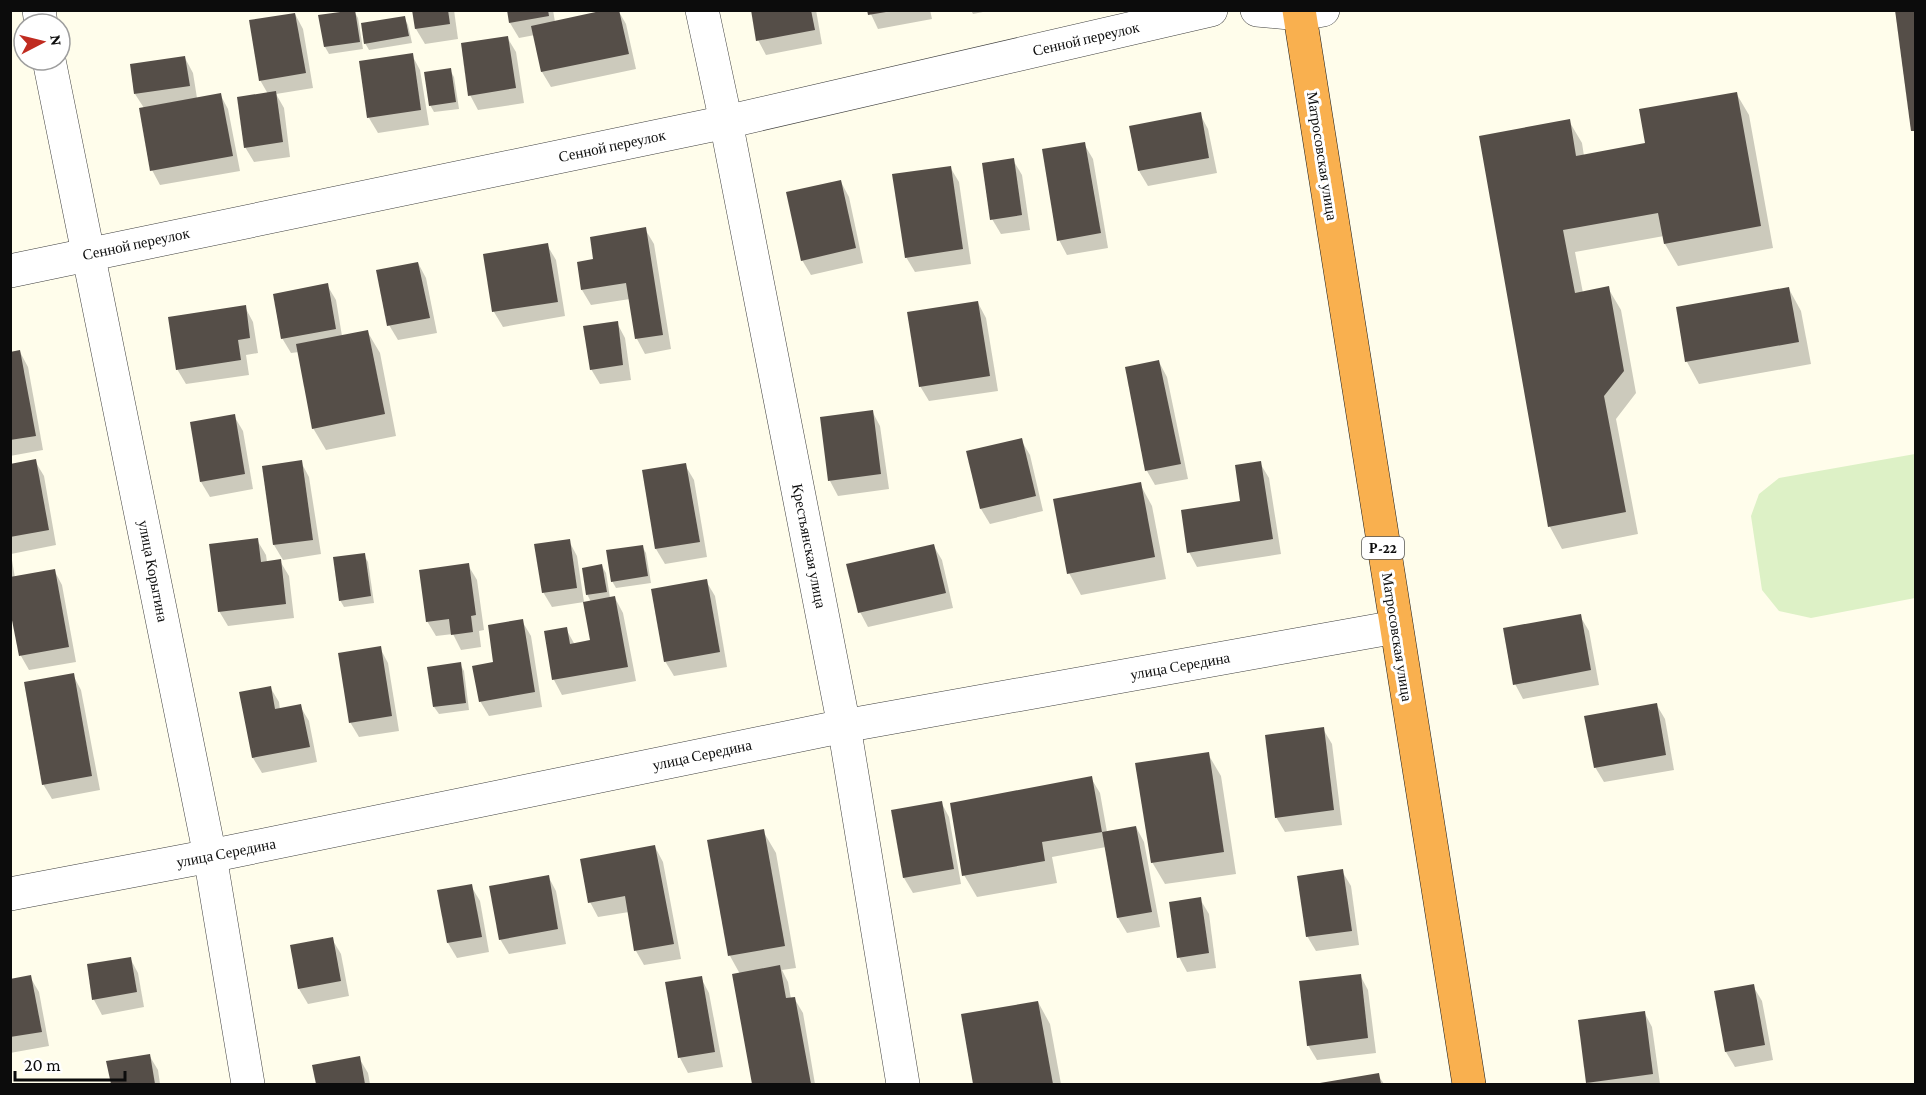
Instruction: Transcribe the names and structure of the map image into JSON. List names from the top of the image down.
{
  "streets": {
    "highway": ["Матросовская улица", "Р-22"],
    "street": [
      "Сенной переулок",
      "Крестьянская улица",
      "улица Корытина",
      "улица Середина"
    ]
  },
  "crossings": [
    ["Сенной переулок", "Крестьянская улица"],
    ["Сенной переулок", "улица Корытина"],
    ["Матросовская улица", "улица Середина"],
    ["Крестьянская улица", "улица Середина"],
    ["улица Корытина", "улица Середина"]
  ],
  "scale_bar": "20 m",
  "north": "right"
}
